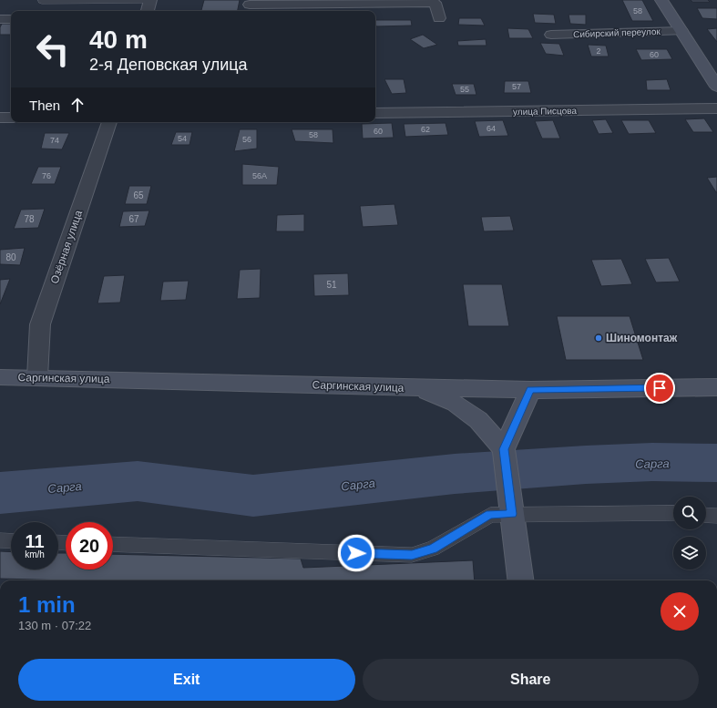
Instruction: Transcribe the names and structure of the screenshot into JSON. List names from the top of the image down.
{
  "streets": {
    "street": [
      "Сибирский переулок",
      "улица Писцова",
      "Озёрная улица",
      "Саргинская улица"
    ]
  },
  "crossings": [
    ["Озёрная улица", "Саргинская улица"]
  ],
  "water": ["Сарга"],
  "places": ["Шиномонтаж"],
  "house_numbers": [
    "58",
    "2",
    "60",
    "57",
    "55",
    "64",
    "62",
    "60",
    "58",
    "54",
    "56",
    "74",
    "76",
    "56А",
    "65",
    "78",
    "67",
    "80",
    "51"
  ],
  "page": {
    "turn": ["40 m", "2-я Деповская улица"],
    "then": "Then",
    "speed": "11 km/h",
    "limit": "20",
    "heading": ["1 min", "130 m · 07:22"],
    "buttons": ["Exit", "Share"]
  }
}
